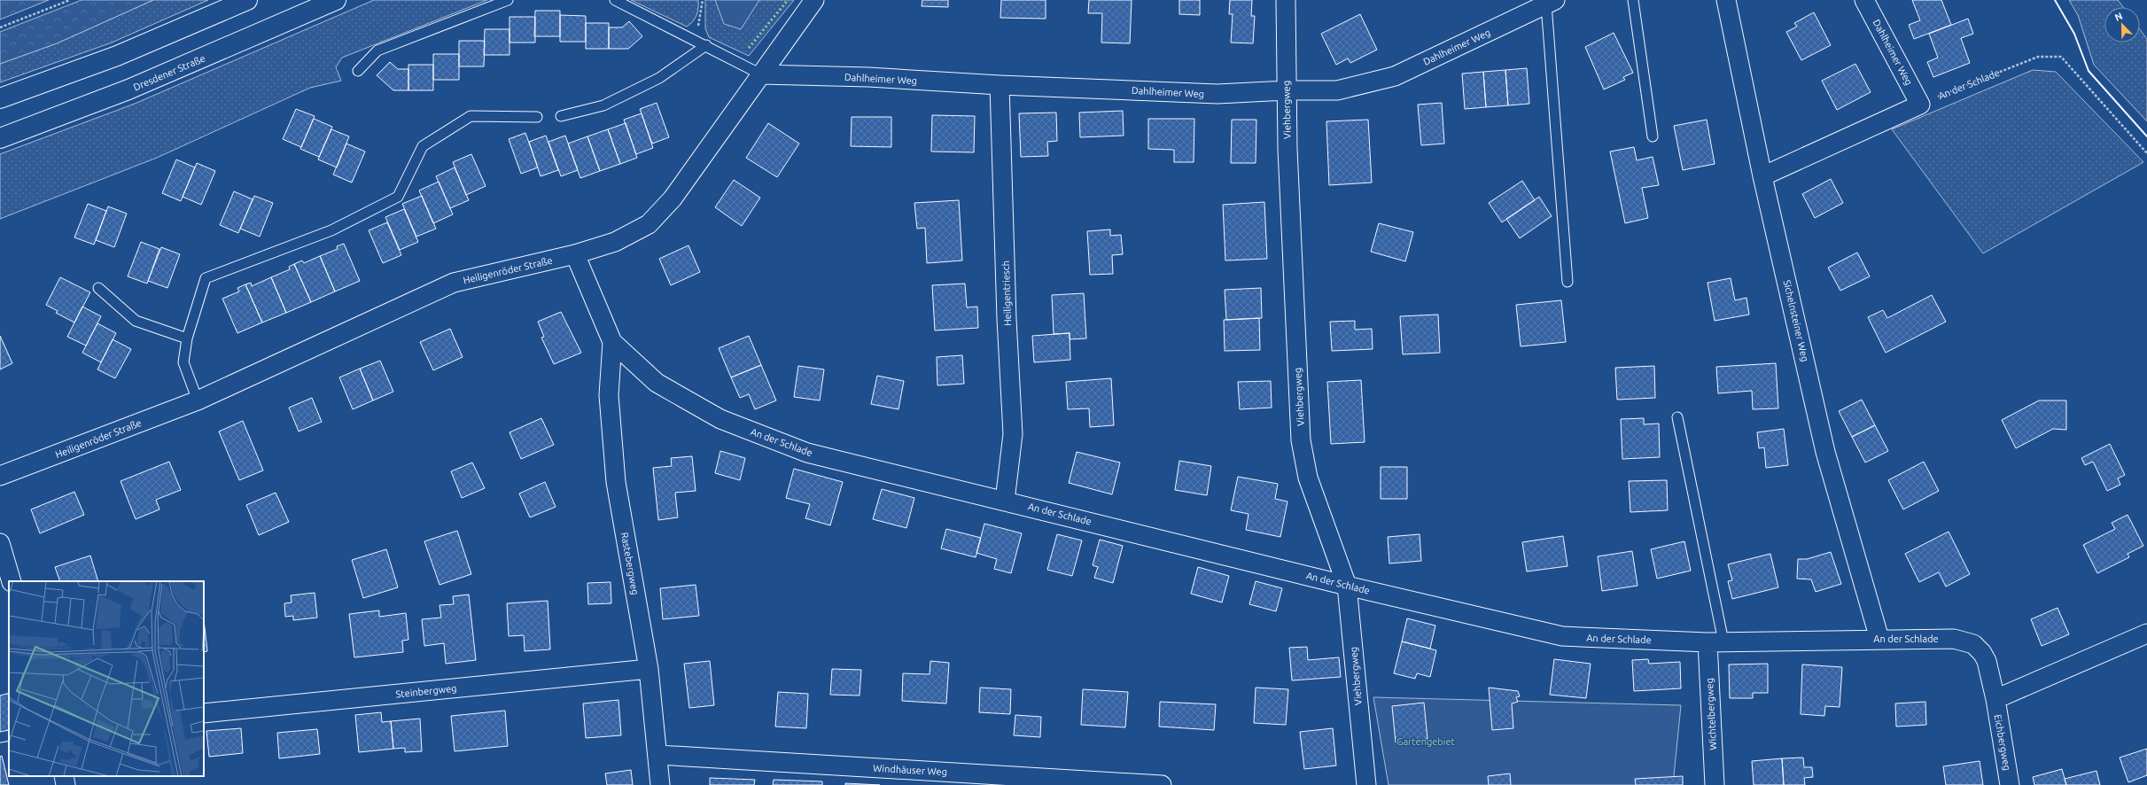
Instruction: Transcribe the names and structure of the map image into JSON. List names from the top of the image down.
{
  "streets": {
    "main road": ["Dresdener Straße"],
    "street": [
      "Dahlheimer Weg",
      "An der Schlade",
      "Viehbergweg",
      "Heiligenröder Straße",
      "Heiligentriesch",
      "Sichelnsteiner Weg",
      "Rastebergweg",
      "Steinbergweg",
      "Wichtelbergweg",
      "Eichbergweg",
      "Windhäuser Weg"
    ]
  },
  "crossings": [
    ["Dahlheimer Weg", "An der Schlade"],
    ["Dahlheimer Weg", "Viehbergweg"],
    ["Dahlheimer Weg", "Heiligenröder Straße"],
    ["Dahlheimer Weg", "Heiligentriesch"],
    ["An der Schlade", "Viehbergweg"],
    ["An der Schlade", "Heiligenröder Straße"],
    ["An der Schlade", "Heiligentriesch"],
    ["An der Schlade", "Sichelnsteiner Weg"],
    ["An der Schlade", "Rastebergweg"],
    ["An der Schlade", "Wichtelbergweg"],
    ["An der Schlade", "Eichbergweg"],
    ["Rastebergweg", "Steinbergweg"],
    ["Rastebergweg", "Windhäuser Weg"]
  ],
  "parks": ["Gartengebiet"],
  "north": "top left"
}
